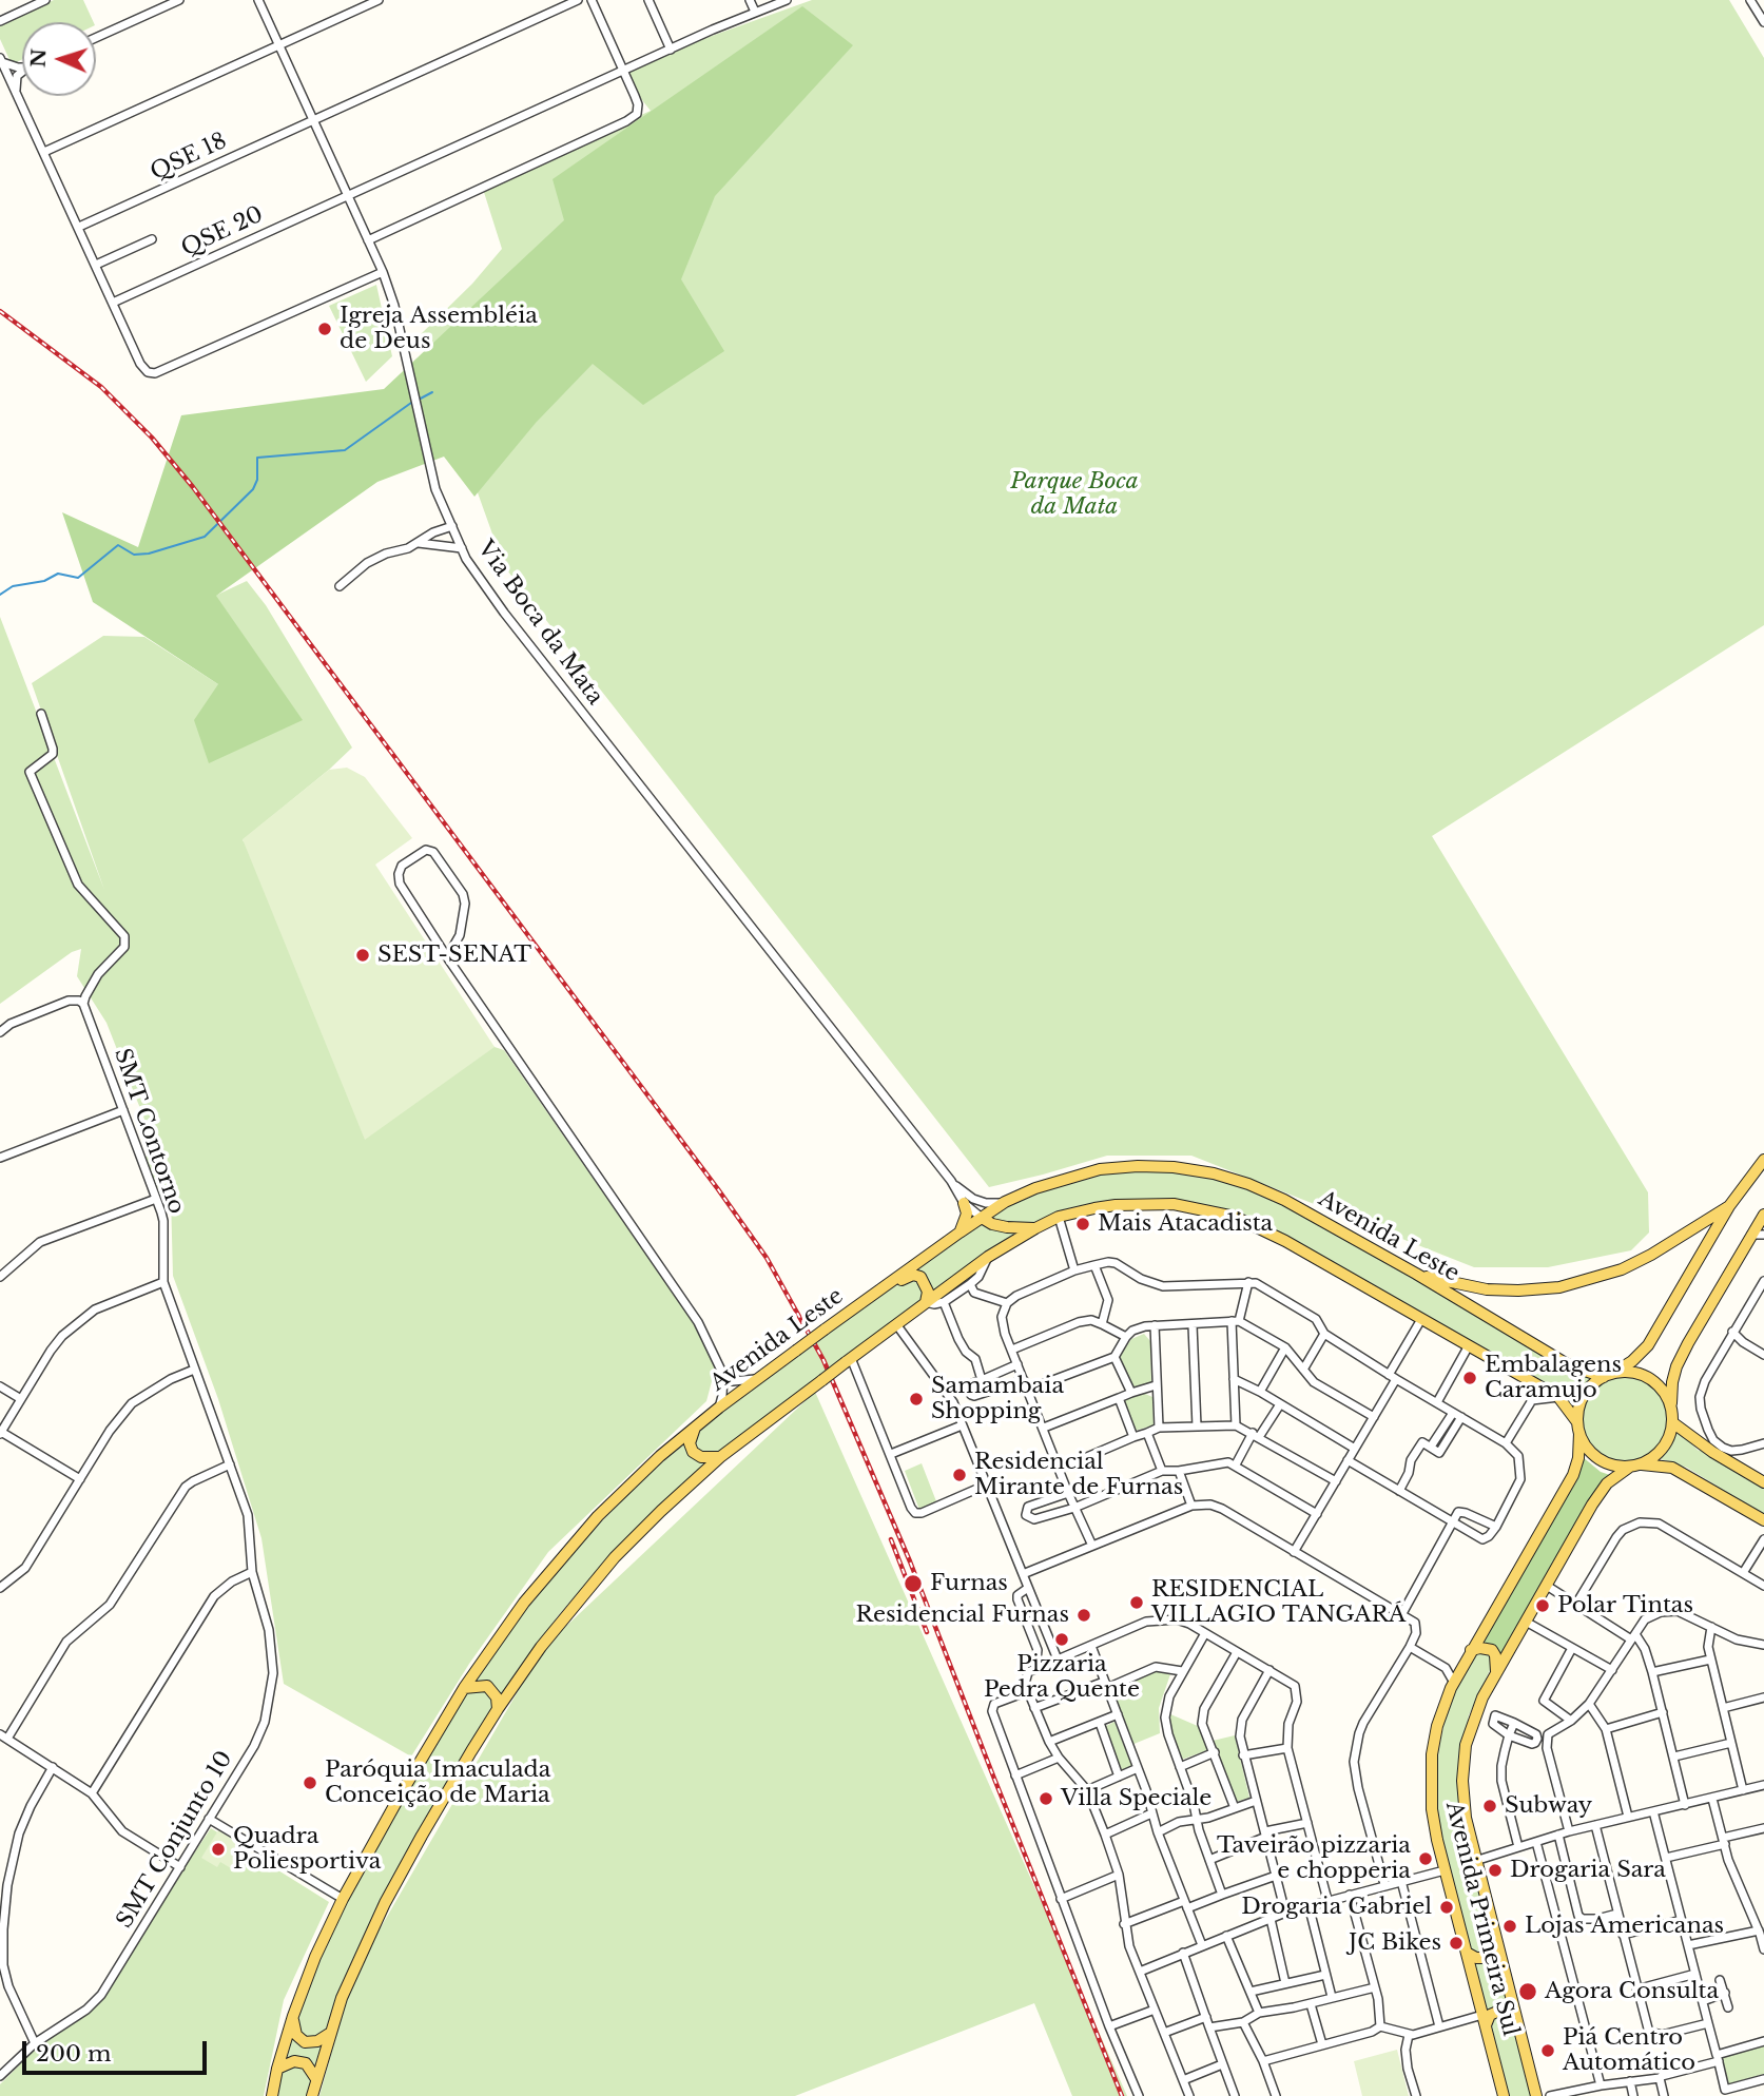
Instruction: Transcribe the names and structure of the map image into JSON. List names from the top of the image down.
{
  "streets": {
    "main road": ["Avenida Leste", "Avenida Primeira Sul"],
    "street": [
      "QSE 18",
      "QSE 20",
      "Via Boca da Mata",
      "SMT Contorno",
      "SMT Conjunto 10"
    ]
  },
  "crossings": [
    ["QSE 18", "Via Boca da Mata"],
    ["QSE 20", "Via Boca da Mata"],
    ["Via Boca da Mata", "Avenida Leste"],
    ["SMT Contorno", "SMT Conjunto 10"],
    ["Avenida Leste", "Avenida Primeira Sul"]
  ],
  "parks": ["Parque Boca da Mata"],
  "places": [
    "Igreja Assembléia de Deus",
    "SEST-SENAT",
    "Mais Atacadista",
    "Embalagens Caramujo",
    "Samambaia Shopping",
    "Residencial Mirante de Furnas",
    "Furnas",
    "RESIDENCIAL VILLAGIO TANGARÁ",
    "Polar Tintas",
    "Residencial Furnas",
    "Pizzaria Pedra Quente",
    "Paróquia Imaculada Conceição de Maria",
    "Villa Speciale",
    "Subway",
    "Quadra Poliesportiva",
    "Taveirão pizzaria e chopperia",
    "Drogaria Sara",
    "Drogaria Gabriel",
    "Lojas Americanas",
    "JC Bikes",
    "Agora Consulta",
    "Piá Centro Automático"
  ],
  "scale_bar": "200 m",
  "north": "left"
}
